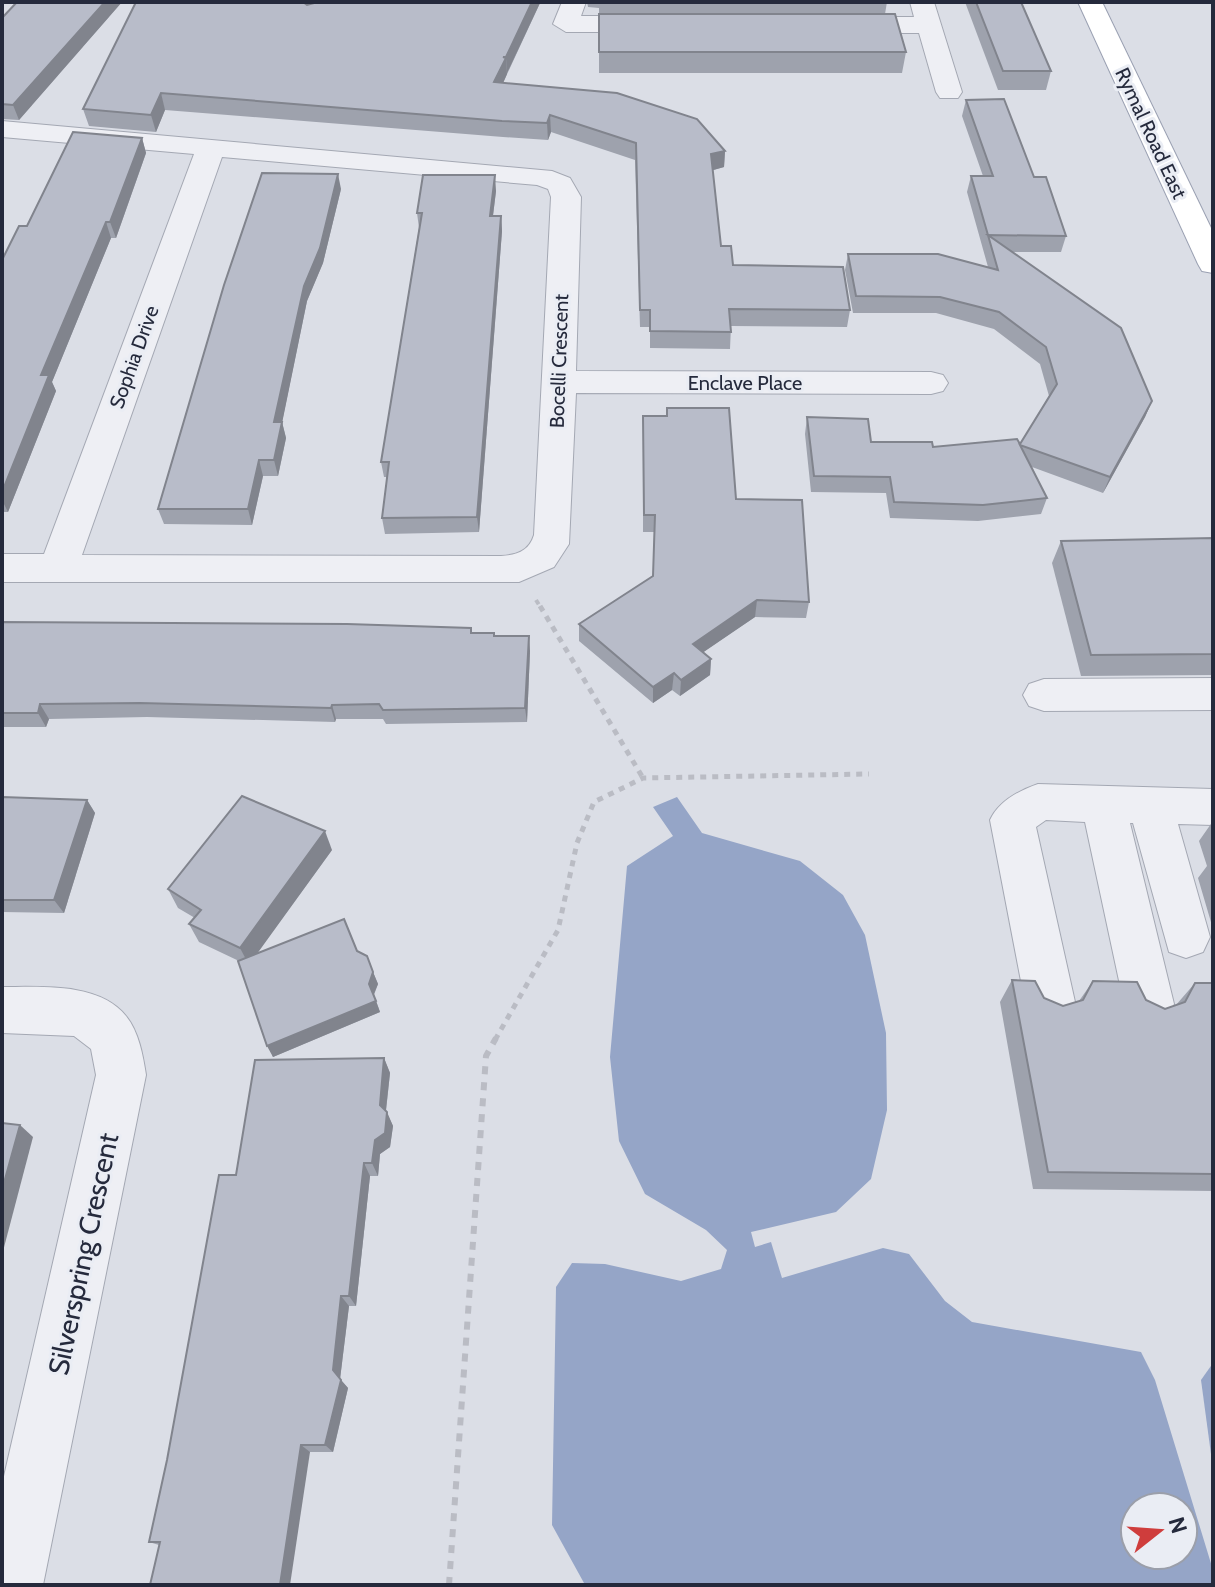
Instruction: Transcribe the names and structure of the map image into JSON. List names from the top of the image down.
{
  "streets": {
    "main road": ["Rymal Road East"],
    "street": [
      "Sophia Drive",
      "Bocelli Crescent",
      "Enclave Place",
      "Silverspring Crescent"
    ]
  },
  "crossings": [
    ["Sophia Drive", "Bocelli Crescent"],
    ["Bocelli Crescent", "Enclave Place"]
  ],
  "north": "right"
}
